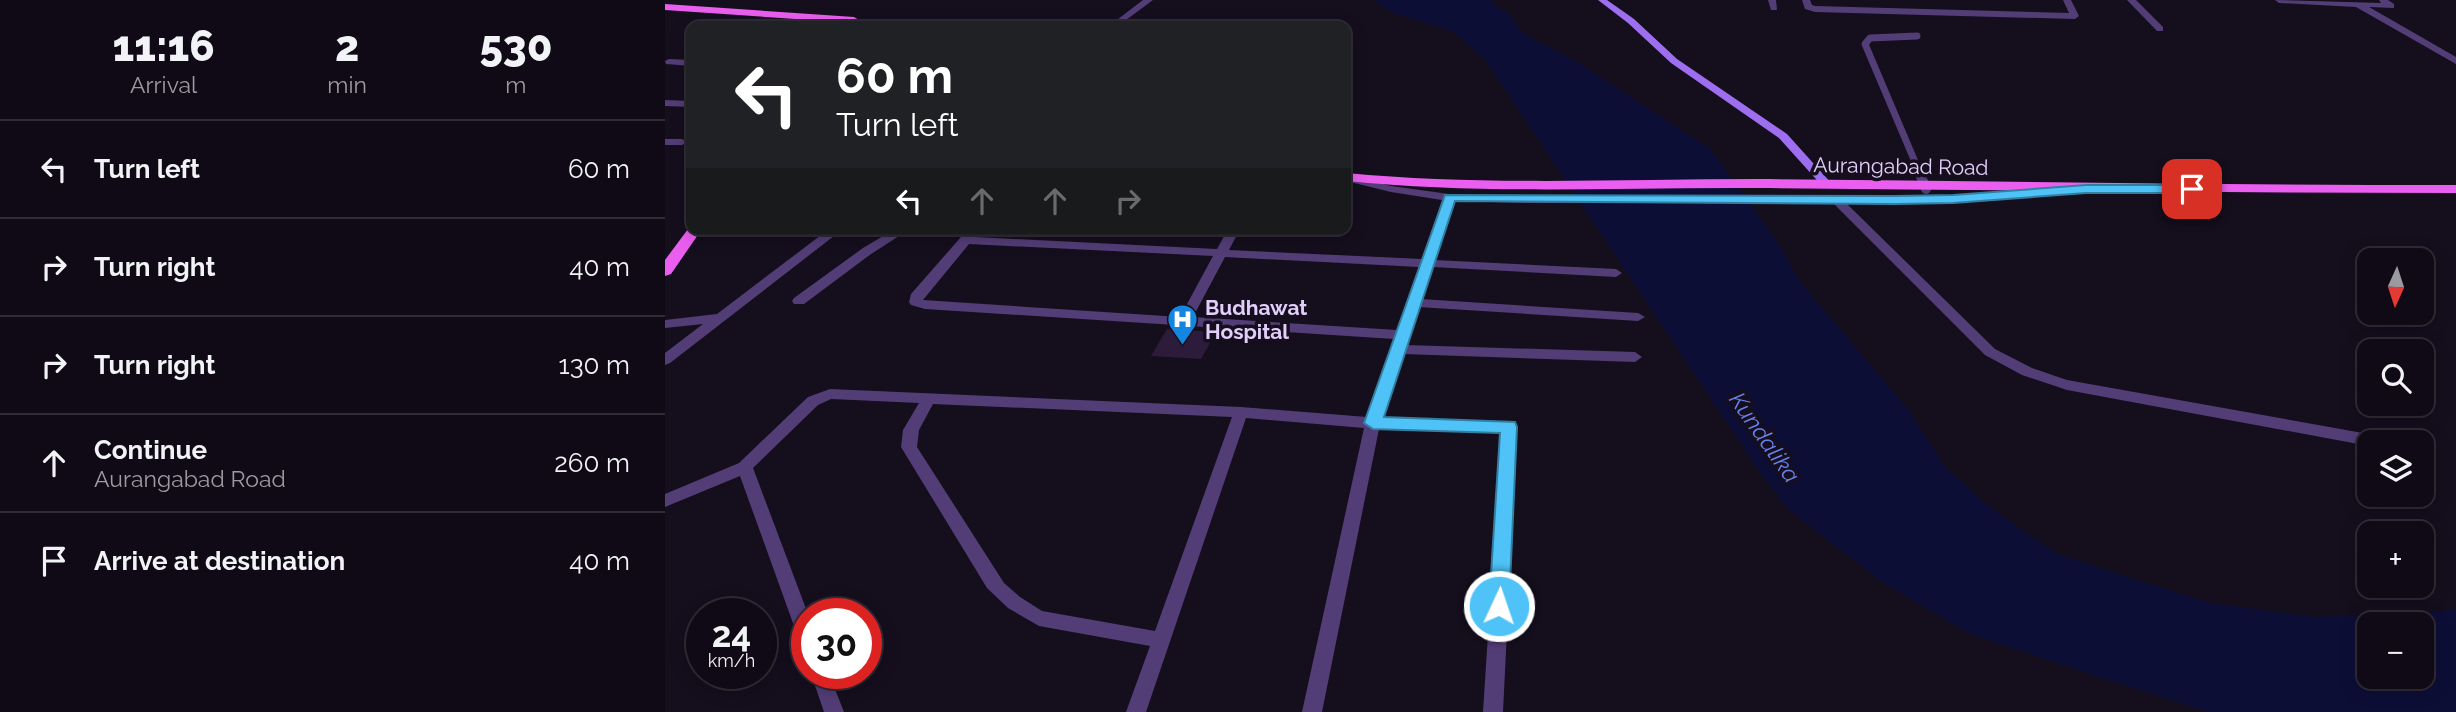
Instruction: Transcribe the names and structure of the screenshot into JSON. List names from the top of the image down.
{
  "streets": {
    "main road": ["Aurangabad Road"]
  },
  "water": ["Kundalika"],
  "places": {
    "hospital": ["Budhawat Hospital"]
  },
  "north": "bottom",
  "page": {
    "eta": [
      "11:16",
      "Arrival",
      "2",
      "min",
      "530",
      "m"
    ],
    "turn": ["60 m", "Turn left"],
    "list": [
      {
        "name": "Turn left",
        "value": "60 m"
      },
      {
        "name": "Turn right",
        "value": "40 m"
      },
      {
        "name": "Turn right",
        "value": "130 m"
      },
      {
        "name": "Continue",
        "note": "Aurangabad Road",
        "value": "260 m"
      },
      {
        "name": "Arrive at destination",
        "value": "40 m"
      }
    ],
    "map_buttons": ["+", "−"],
    "speed": "24 km/h",
    "limit": "30"
  }
}
